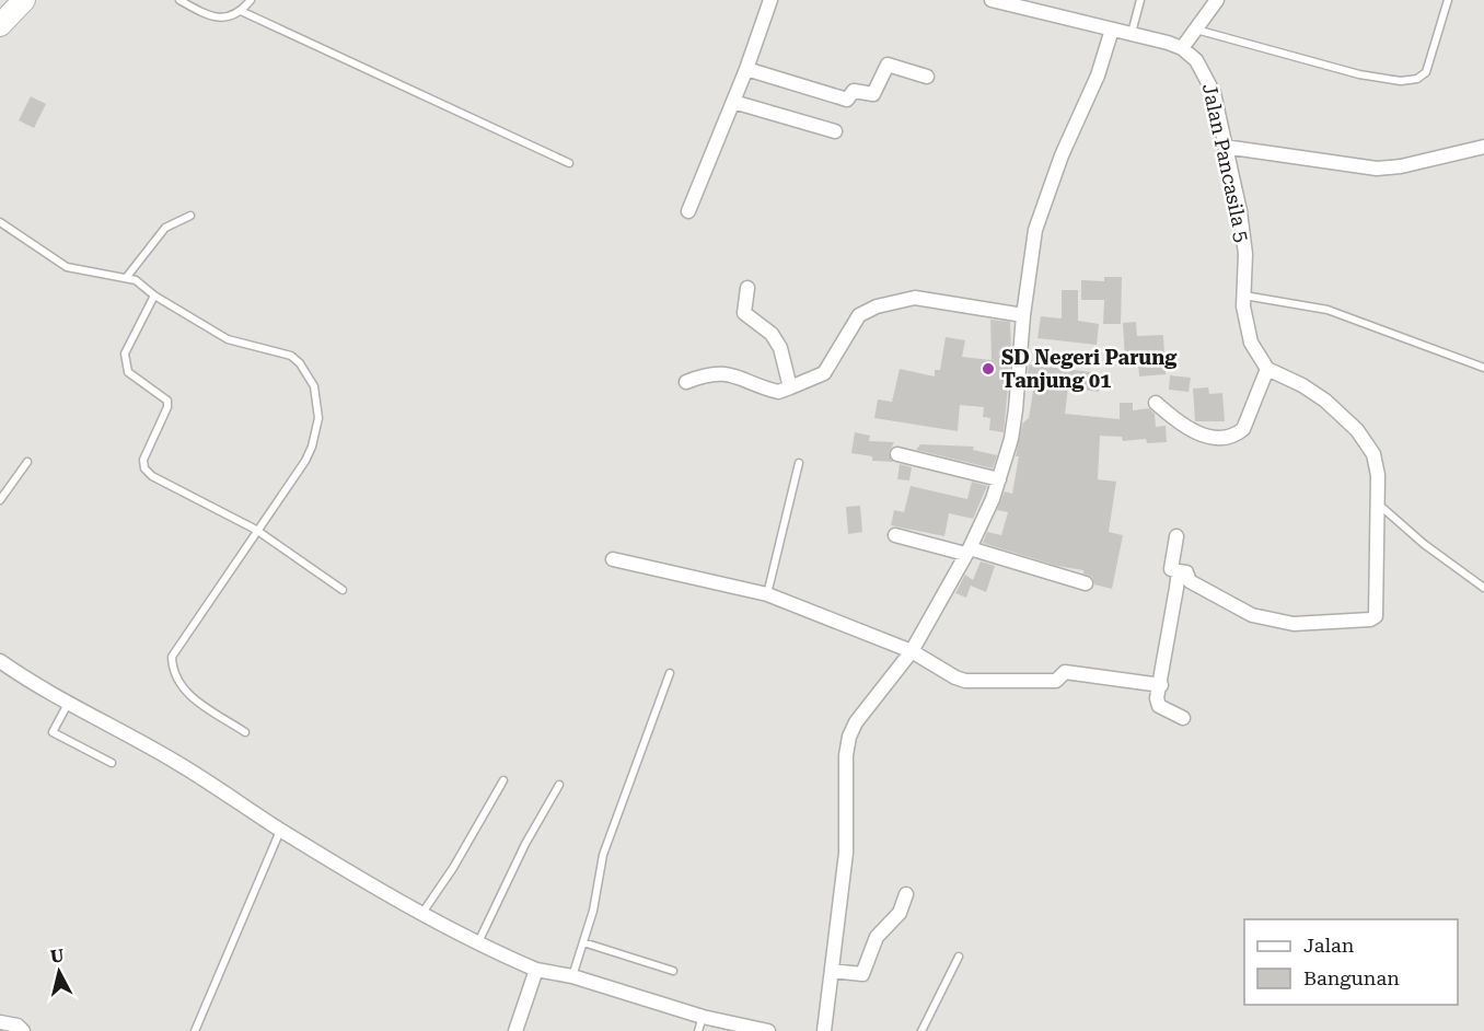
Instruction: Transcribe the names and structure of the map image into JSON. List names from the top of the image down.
{
  "streets": {
    "street": ["Jalan Pancasila 5"]
  },
  "places": ["SD Negeri Parung Tanjung 01"],
  "legend": ["Jalan", "Bangunan"],
  "north": "top"
}
